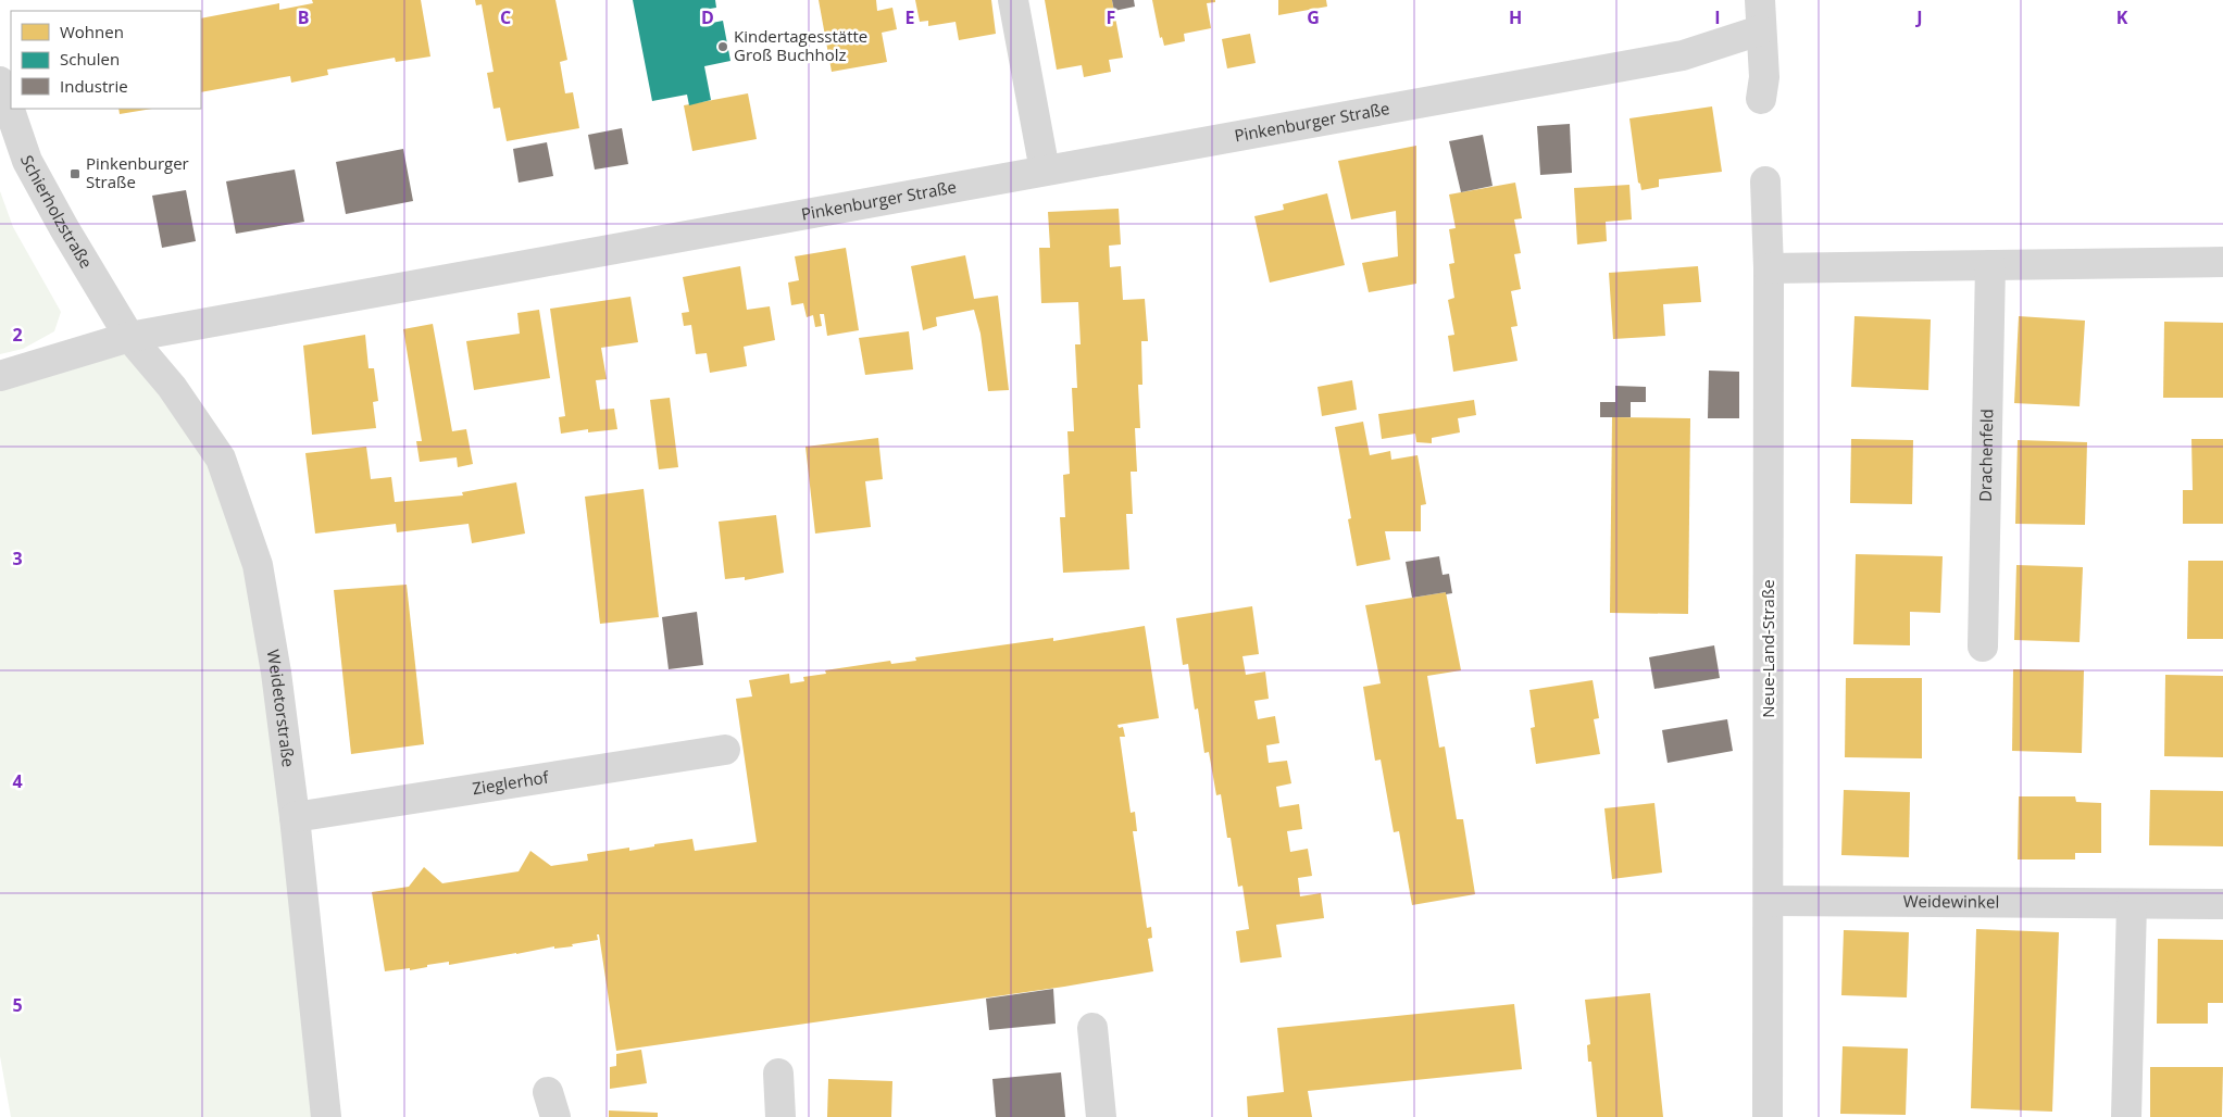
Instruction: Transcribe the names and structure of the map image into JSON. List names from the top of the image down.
{
  "streets": {
    "street": [
      "Pinkenburger Straße",
      "Schierholzstraße",
      "Drachenfeld",
      "Neue-Land-Straße",
      "Weidetorstraße",
      "Zieglerhof",
      "Weidewinkel"
    ]
  },
  "crossings": [
    ["Pinkenburger Straße", "Schierholzstraße"],
    ["Pinkenburger Straße", "Weidetorstraße"],
    ["Schierholzstraße", "Weidetorstraße"],
    ["Neue-Land-Straße", "Weidewinkel"],
    ["Weidetorstraße", "Zieglerhof"]
  ],
  "places": {
    "other": ["Kindertagesstätte Groß Buchholz"],
    "transit": ["Pinkenburger Straße"]
  },
  "legend": ["Wohnen", "Schulen", "Industrie"],
  "grid": {
    "columns": [
      "B",
      "C",
      "D",
      "E",
      "F",
      "G",
      "H",
      "I",
      "J",
      "K"
    ],
    "rows": [
      "2",
      "3",
      "4",
      "5"
    ]
  }
}
